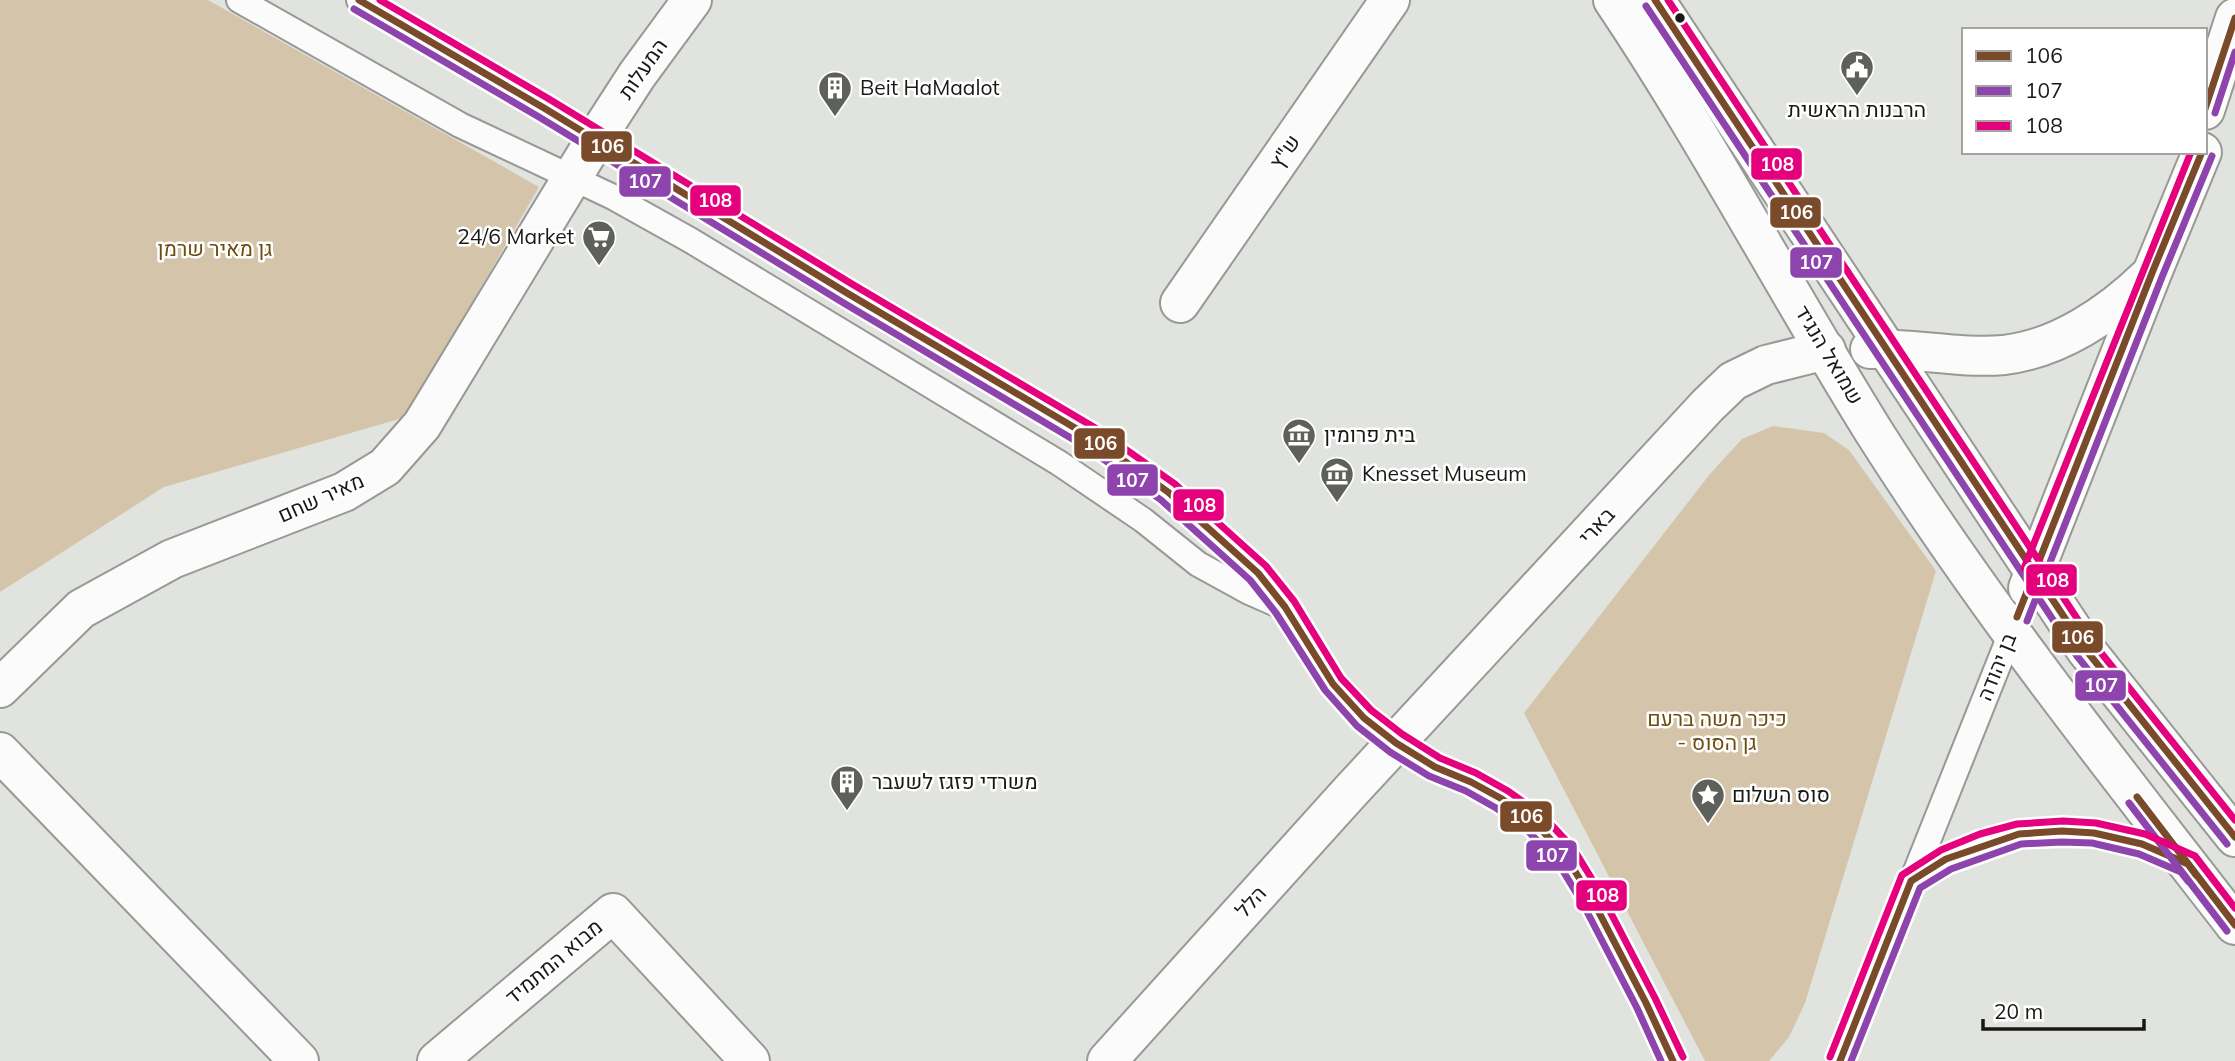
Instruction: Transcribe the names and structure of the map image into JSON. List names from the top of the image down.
{
  "streets": {
    "street": [
      "המעלות",
      "ש\"ץ",
      "שמואל הנגיד",
      "מאיר שחם",
      "בארי",
      "בן יהודה",
      "הלל",
      "מבוא המתמיד"
    ]
  },
  "crossings": [
    ["המעלות", "מאיר שחם"],
    ["שמואל הנגיד", "בארי"],
    ["שמואל הנגיד", "בן יהודה"],
    ["בארי", "בן יהודה"],
    ["בארי", "הלל"]
  ],
  "parks": ["גן מאיר שרמן", "כיכר משה ברעם - גן הסוס"],
  "places": {
    "public building": ["הרבנות הראשית"],
    "building": ["Beit HaMaalot", "משרדי פזגז לשעבר"],
    "supermarket": ["24/6 Market"],
    "museum": ["בית פרומין", "Knesset Museum"],
    "place": ["סוס השלום"]
  },
  "lines": ["transit line 106", "transit line 108", "transit line 107"],
  "legend": ["106", "107", "108"],
  "scale_bar": "20 m"
}
